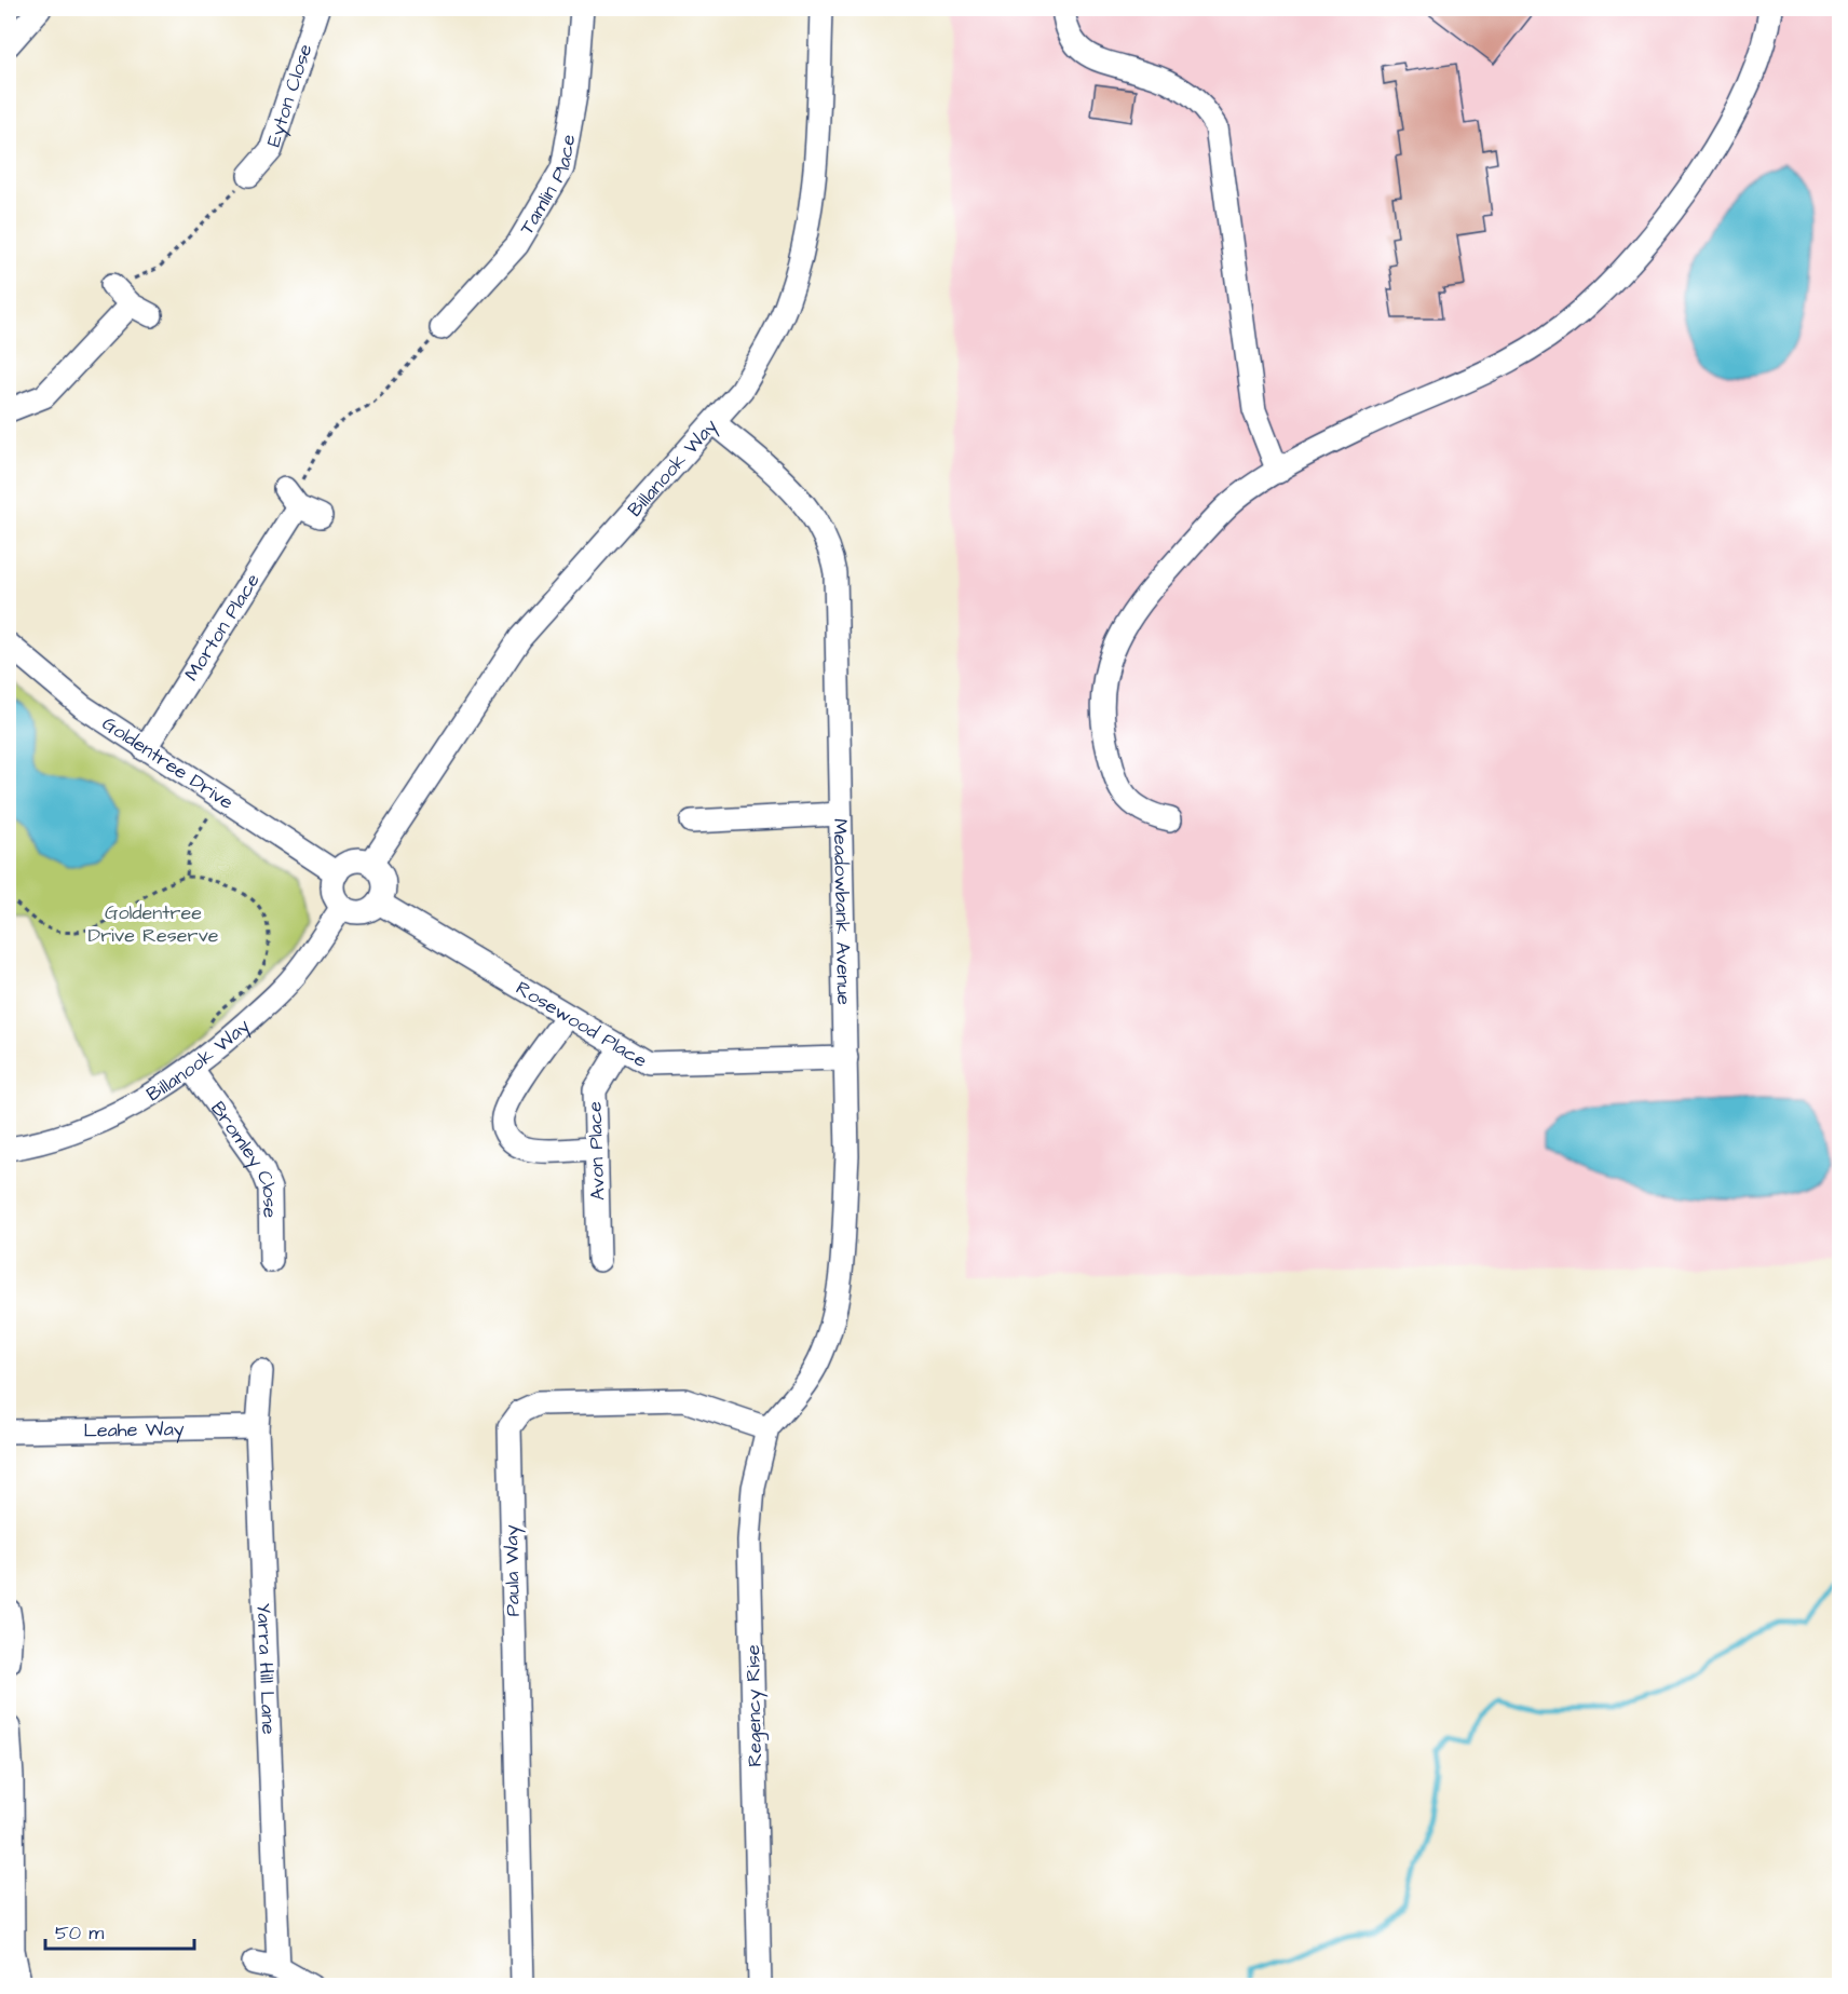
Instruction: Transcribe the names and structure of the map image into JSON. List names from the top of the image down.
{
  "streets": {
    "street": [
      "Eyton Close",
      "Tamlin Place",
      "Billanook Way",
      "Morton Place",
      "Goldentree Drive",
      "Meadowbank Avenue",
      "Rosewood Place",
      "Avon Place",
      "Bromley Close",
      "Leahe Way",
      "Paula Way",
      "Yarra Hill Lane",
      "Regency Rise"
    ]
  },
  "crossings": [
    ["Billanook Way", "Goldentree Drive"],
    ["Billanook Way", "Meadowbank Avenue"],
    ["Billanook Way", "Rosewood Place"],
    ["Billanook Way", "Bromley Close"],
    ["Morton Place", "Goldentree Drive"],
    ["Goldentree Drive", "Rosewood Place"],
    ["Meadowbank Avenue", "Rosewood Place"],
    ["Meadowbank Avenue", "Paula Way"],
    ["Meadowbank Avenue", "Regency Rise"],
    ["Rosewood Place", "Avon Place"],
    ["Leahe Way", "Yarra Hill Lane"],
    ["Paula Way", "Regency Rise"]
  ],
  "parks": ["Goldentree Drive Reserve"],
  "scale_bar": "50 m"
}
